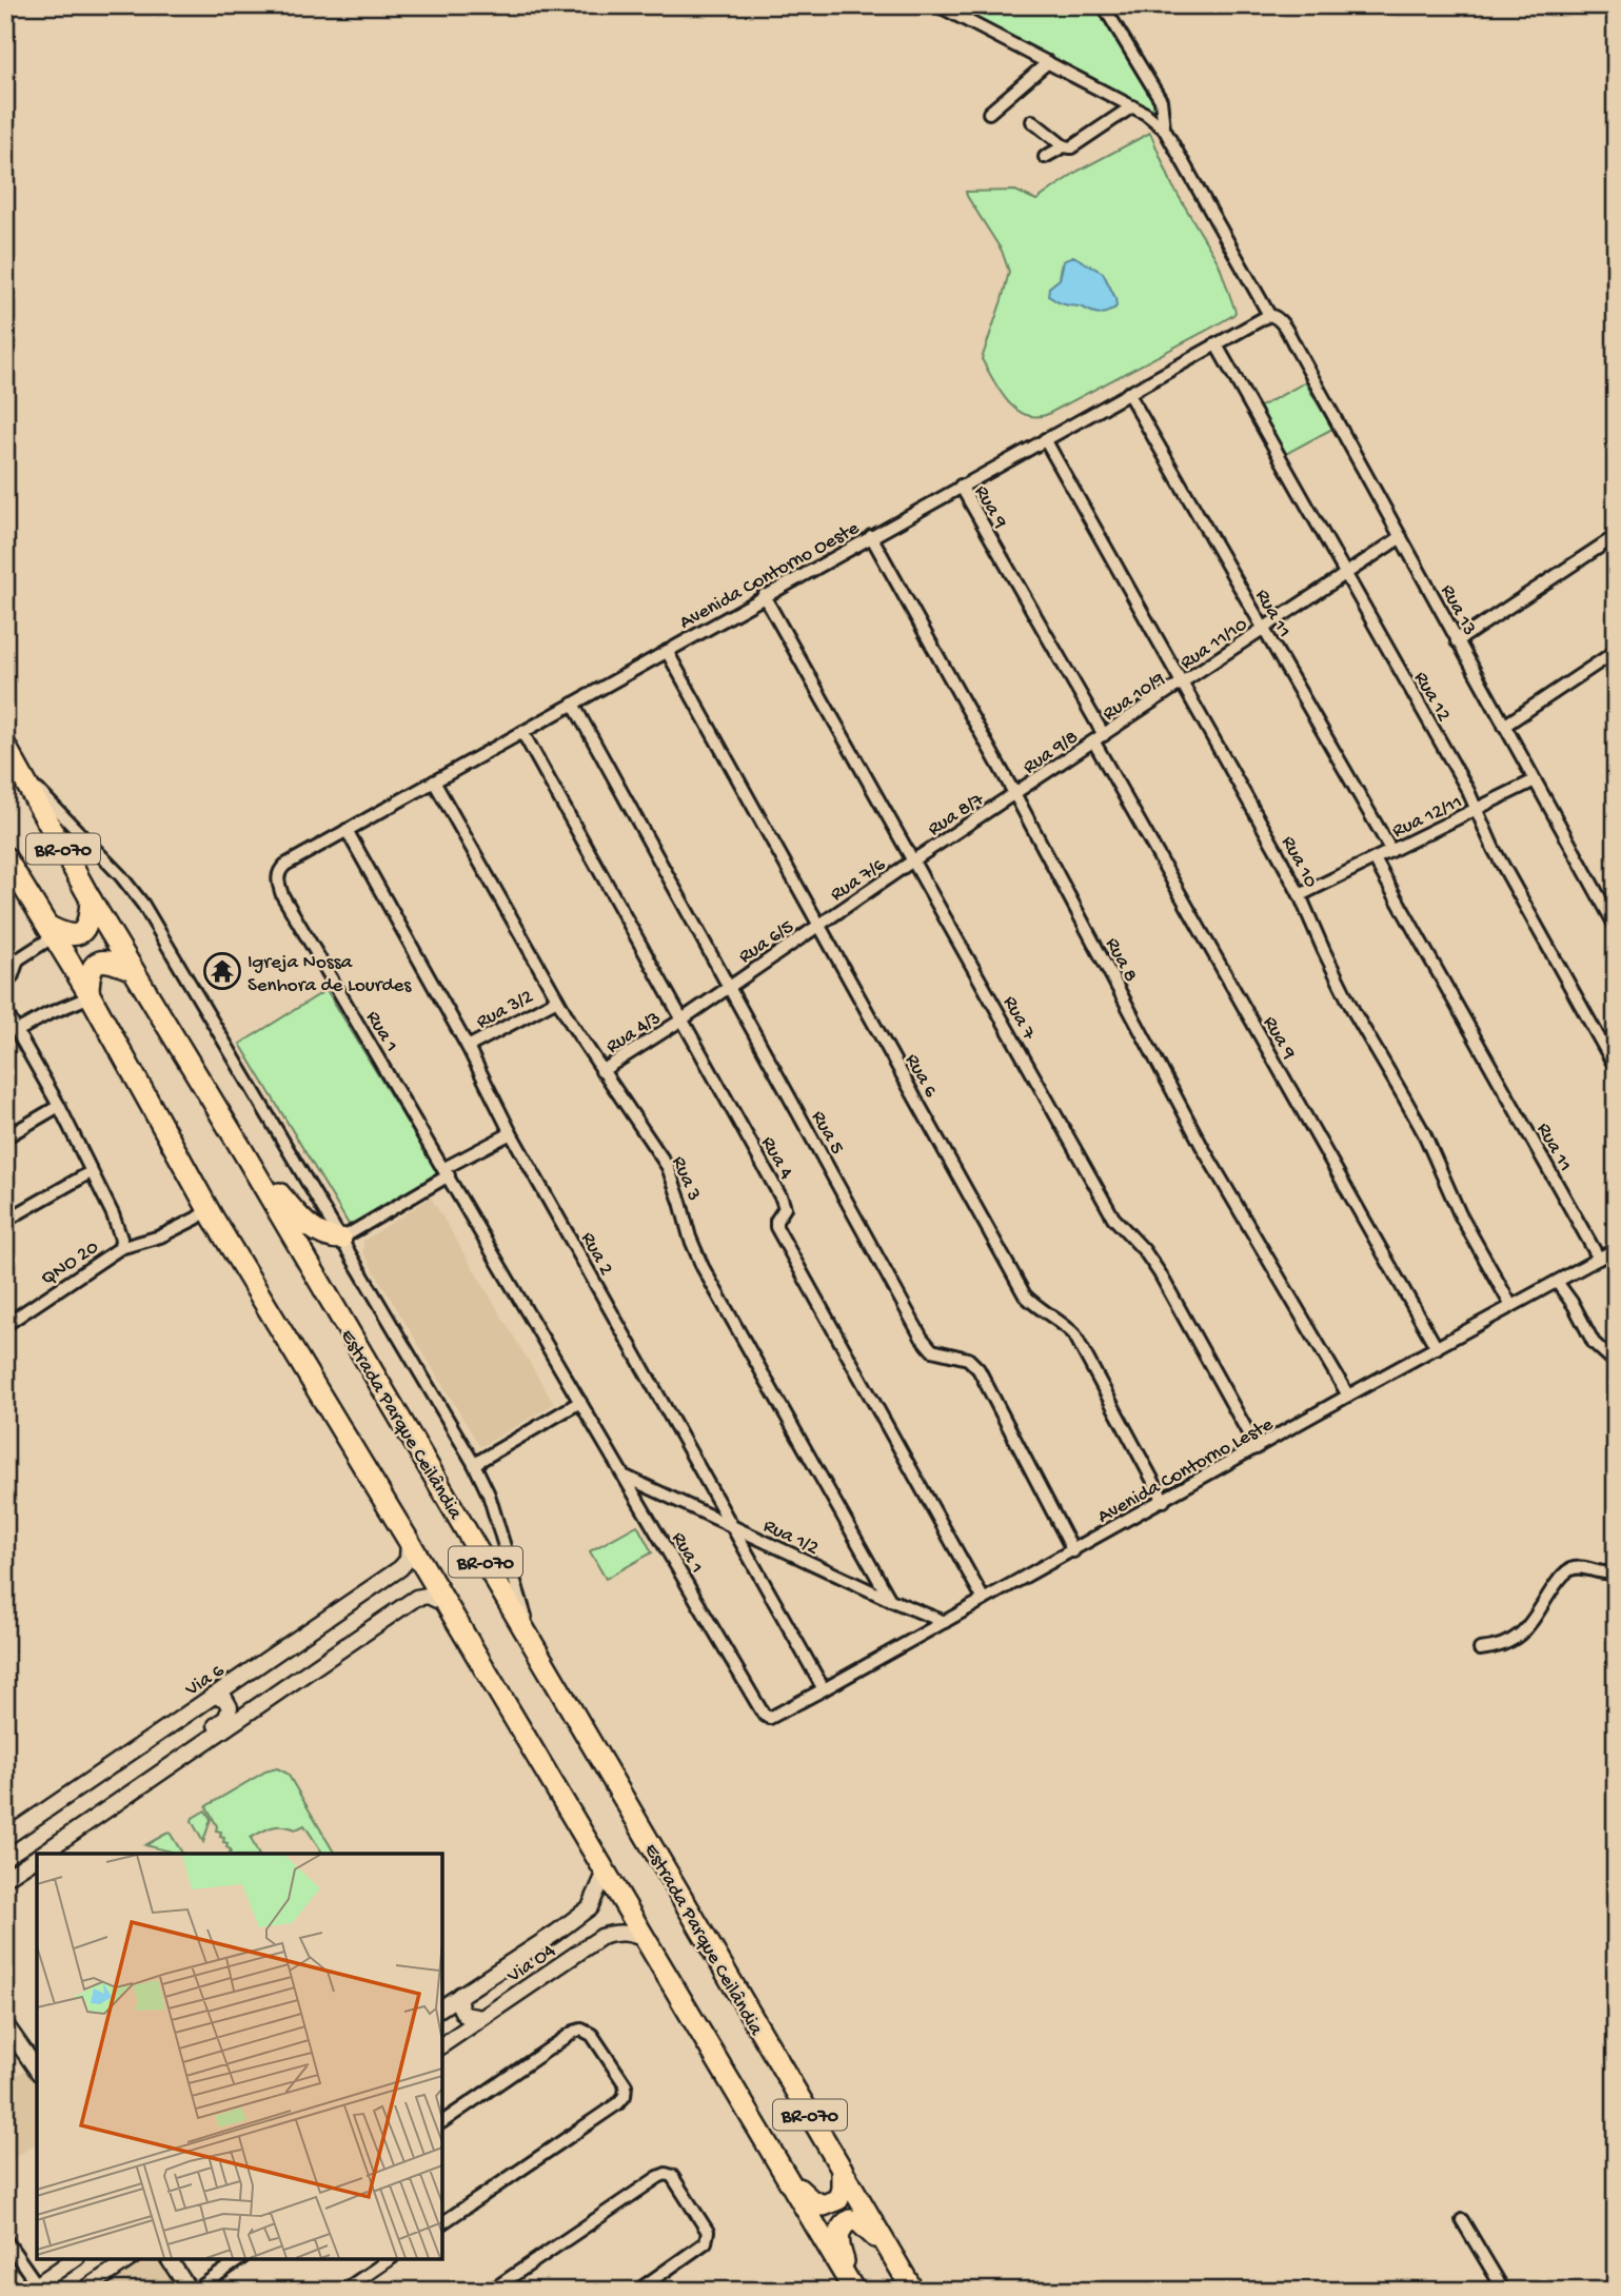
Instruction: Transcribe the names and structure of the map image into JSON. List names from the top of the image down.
{
  "streets": {
    "highway": ["BR-070", "Estrada Parque Ceilândia"],
    "main road": ["Via 6", "Via O4"],
    "street": [
      "Rua 9",
      "Avenida Contorno Oeste",
      "Rua 13",
      "Rua 11",
      "Rua 11/10",
      "Rua 10/9",
      "Rua 12",
      "Rua 9/8",
      "Rua 8/7",
      "Rua 12/11",
      "Rua 10",
      "Rua 7/6",
      "Rua 6/5",
      "Rua 8",
      "Rua 3/2",
      "Rua 7",
      "Rua 1",
      "Rua 4/3",
      "Rua 6",
      "Rua 5",
      "Rua 4",
      "Rua 3",
      "Rua 2",
      "QNO 20",
      "Avenida Contorno Leste",
      "Rua 1/2"
    ]
  },
  "crossings": [
    ["Rua 9", "Avenida Contorno Oeste"],
    ["Rua 9", "Rua 10/9"],
    ["Rua 9", "Rua 9/8"],
    ["Rua 9", "Avenida Contorno Leste"],
    ["Avenida Contorno Oeste", "Rua 13"],
    ["Avenida Contorno Oeste", "Rua 11"],
    ["Avenida Contorno Oeste", "Rua 12"],
    ["Avenida Contorno Oeste", "Rua 10"],
    ["Avenida Contorno Oeste", "Rua 8"],
    ["Avenida Contorno Oeste", "Rua 7"],
    ["Avenida Contorno Oeste", "Rua 1"],
    ["Avenida Contorno Oeste", "Rua 6"],
    ["Avenida Contorno Oeste", "Rua 5"],
    ["Avenida Contorno Oeste", "Rua 4"],
    ["Avenida Contorno Oeste", "Rua 3"],
    ["Avenida Contorno Oeste", "Rua 2"],
    ["Rua 13", "Rua 12/11"],
    ["Rua 11", "Rua 11/10"],
    ["Rua 11", "Rua 12/11"],
    ["Rua 11", "Avenida Contorno Leste"],
    ["Rua 11/10", "Rua 10/9"],
    ["Rua 11/10", "Rua 10"],
    ["Rua 10/9", "Rua 9/8"],
    ["Rua 10/9", "Rua 10"],
    ["Rua 12", "Rua 12/11"],
    ["Rua 9/8", "Rua 8/7"],
    ["Rua 9/8", "Rua 8"],
    ["Rua 8/7", "Rua 7/6"],
    ["Rua 8/7", "Rua 8"],
    ["Rua 8/7", "Rua 7"],
    ["BR-070", "Via 6"],
    ["BR-070", "Via O4"],
    ["Rua 10", "Avenida Contorno Leste"],
    ["Rua 7/6", "Rua 6/5"],
    ["Rua 7/6", "Rua 7"],
    ["Rua 7/6", "Rua 6"],
    ["Rua 6/5", "Rua 4/3"],
    ["Rua 6/5", "Rua 6"],
    ["Rua 6/5", "Rua 5"],
    ["Rua 6/5", "Rua 4"],
    ["Rua 8", "Avenida Contorno Leste"],
    ["Rua 3/2", "Rua 3"],
    ["Rua 3/2", "Rua 2"],
    ["Rua 7", "Avenida Contorno Leste"],
    ["Rua 1", "Avenida Contorno Leste"],
    ["Rua 1", "Rua 1/2"],
    ["Rua 4/3", "Rua 4"],
    ["Rua 4/3", "Rua 3"],
    ["Rua 6", "Avenida Contorno Leste"],
    ["Rua 5", "Avenida Contorno Leste"],
    ["Rua 4", "Avenida Contorno Leste"],
    ["Rua 3", "Rua 1/2"],
    ["Rua 2", "Avenida Contorno Leste"],
    ["Rua 2", "Rua 1/2"],
    ["Avenida Contorno Leste", "Rua 1/2"]
  ],
  "places": {
    "temple": ["Igreja Nossa Senhora de Lourdes"]
  }
}
